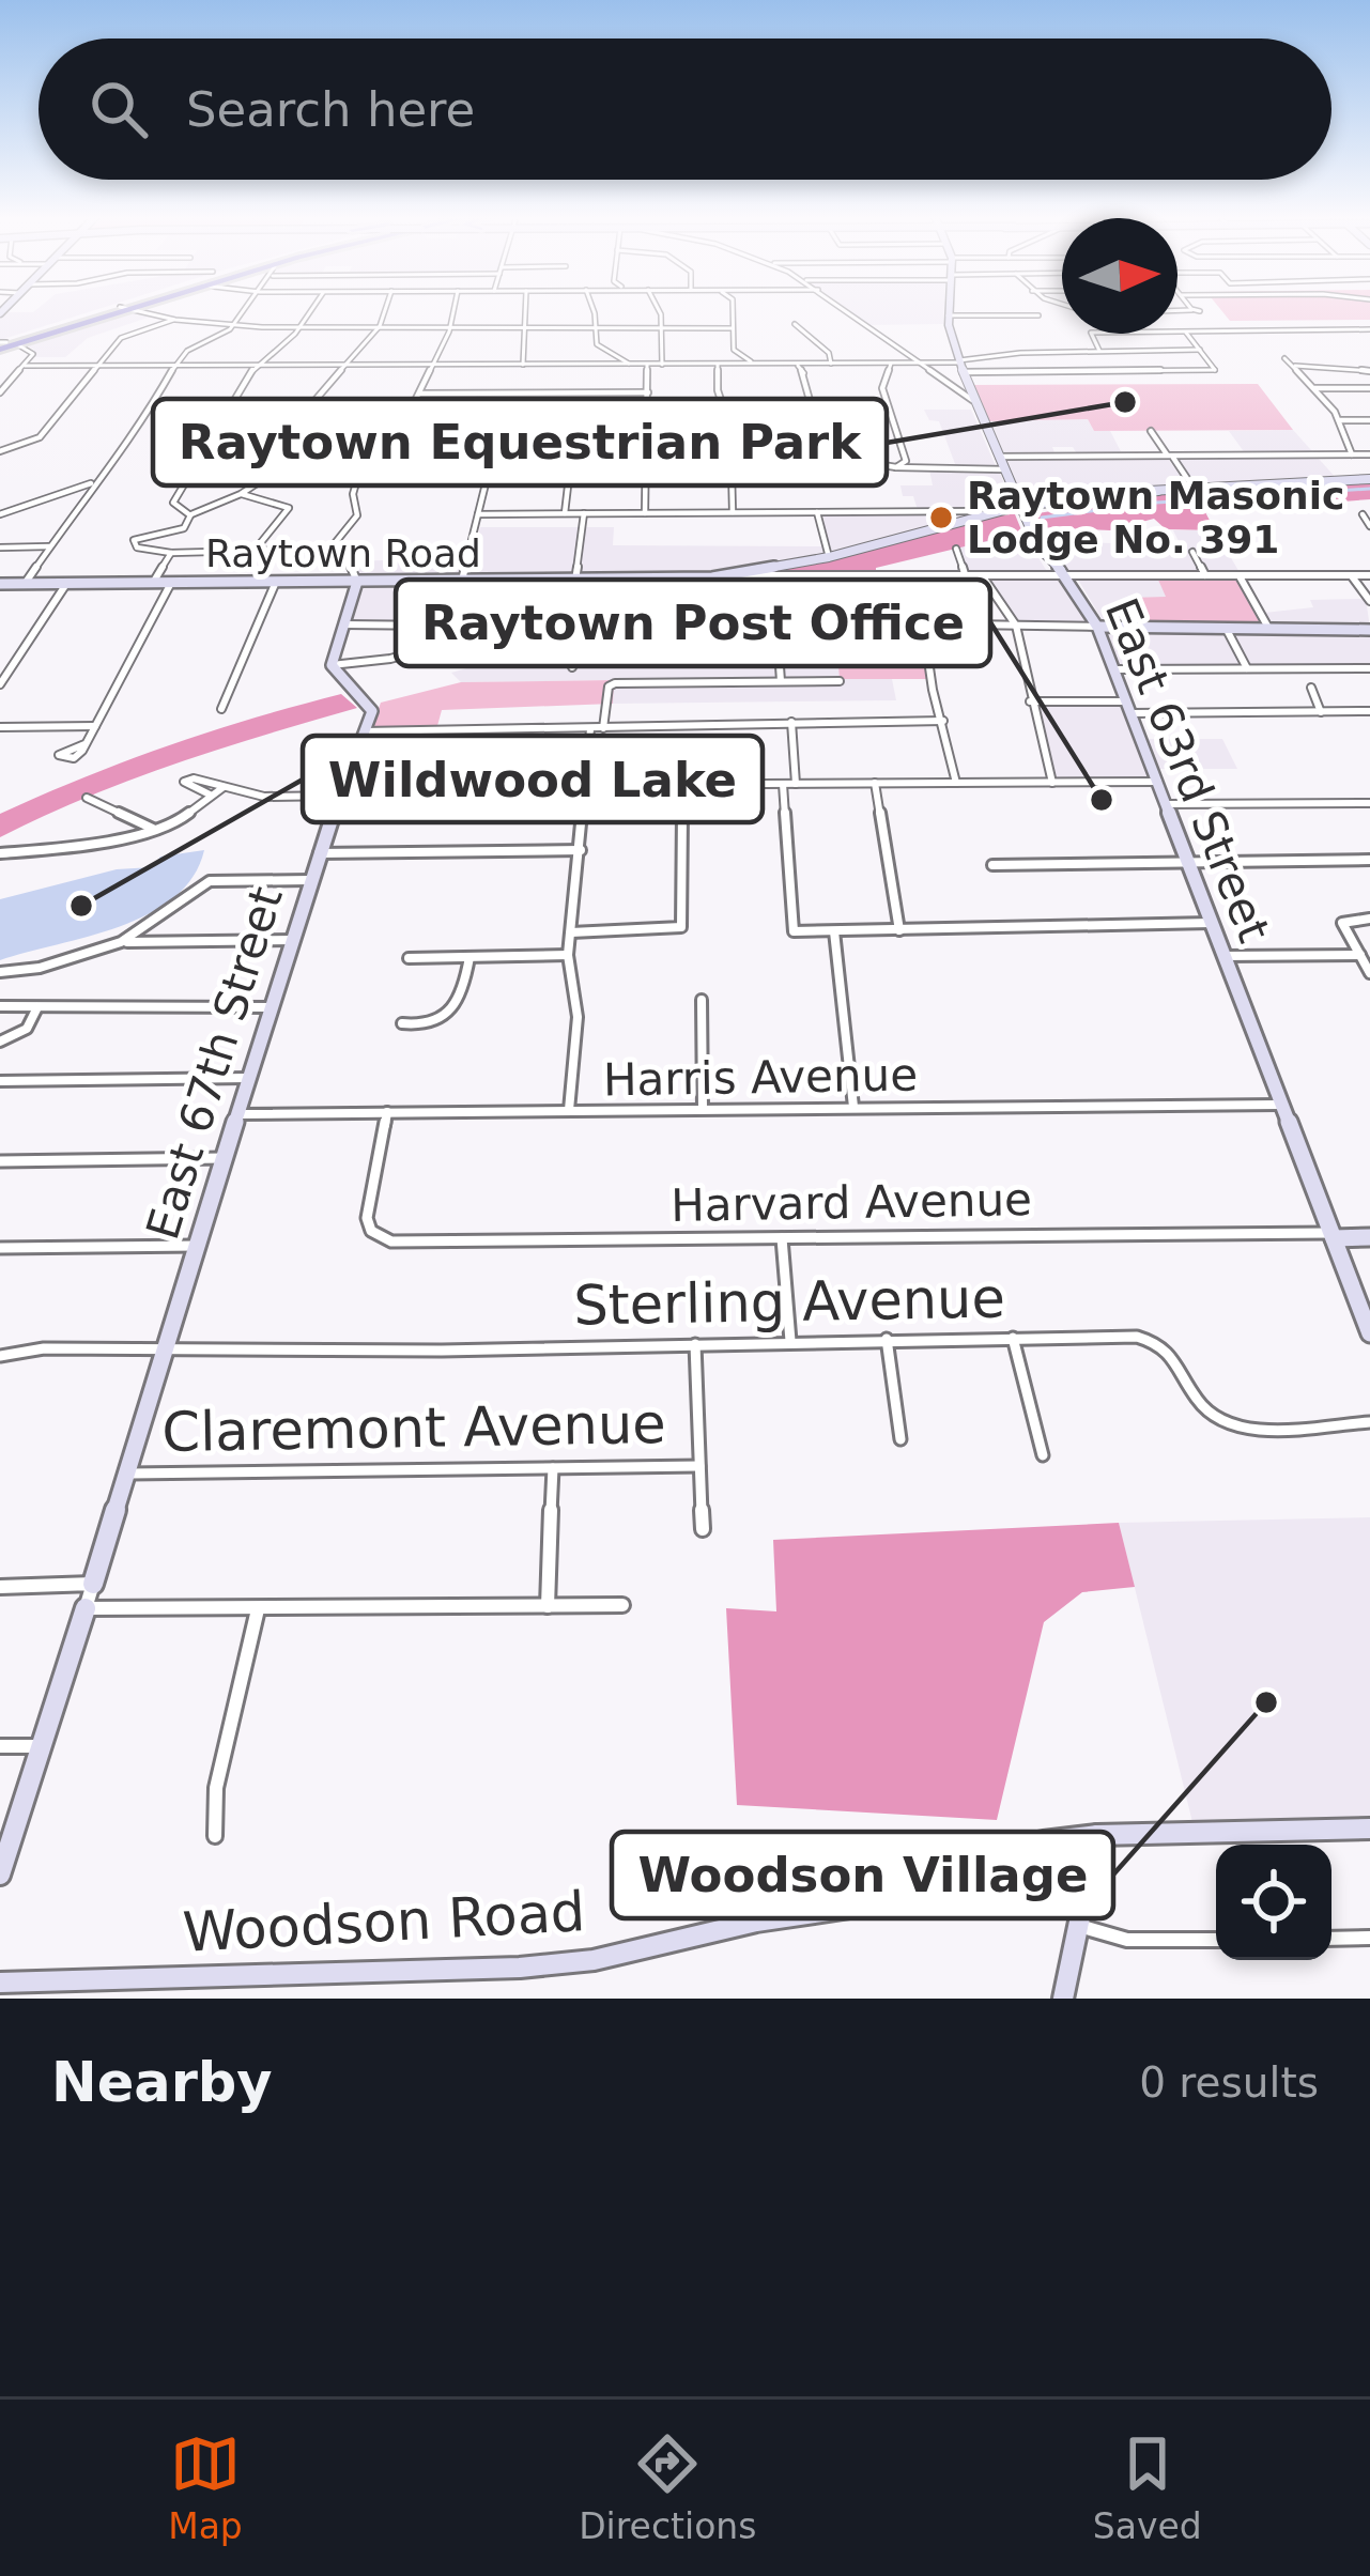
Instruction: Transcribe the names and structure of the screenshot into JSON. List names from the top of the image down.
{
  "streets": {
    "main road": [
      "Raytown Road",
      "East 63rd Street",
      "East 67th Street",
      "Woodson Road"
    ],
    "street": [
      "Harris Avenue",
      "Harvard Avenue",
      "Sterling Avenue",
      "Claremont Avenue"
    ]
  },
  "crossings": [
    ["East 63rd Street", "Harris Avenue"],
    ["East 63rd Street", "Harvard Avenue"],
    ["East 67th Street", "Harris Avenue"],
    ["East 67th Street", "Sterling Avenue"],
    ["East 67th Street", "Claremont Avenue"],
    ["Harris Avenue", "Harvard Avenue"]
  ],
  "places": [
    "Raytown Equestrian Park",
    "Raytown Masonic Lodge No. 391",
    "Raytown Post Office",
    "Wildwood Lake",
    "Woodson Village"
  ],
  "north": "right",
  "page": {
    "search": "Search here",
    "heading": ["Nearby", "0 results"],
    "nav": ["Map", "Directions", "Saved"]
  }
}
